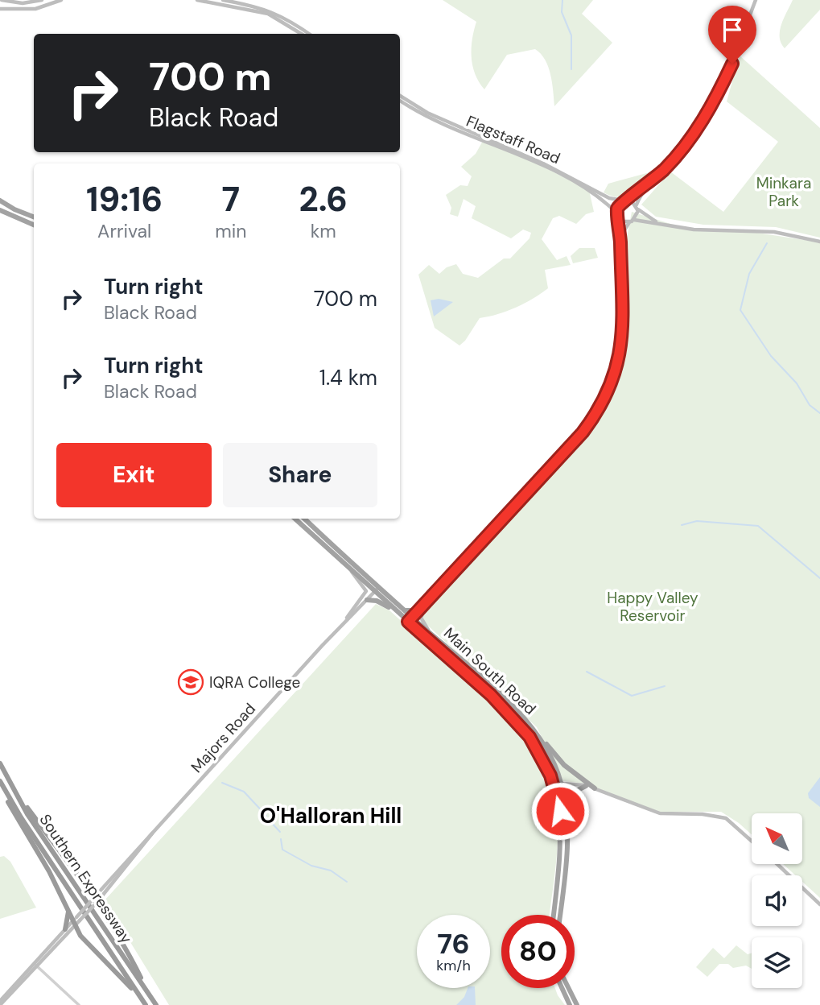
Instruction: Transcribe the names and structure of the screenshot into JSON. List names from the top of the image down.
{
  "streets": {
    "highway": ["Main South Road", "Southern Expressway"],
    "main road": ["Flagstaff Road", "Majors Road"]
  },
  "crossings": [
    ["Main South Road", "Majors Road"]
  ],
  "districts": ["O'Halloran Hill"],
  "parks": ["Minkara Park", "Happy Valley Reservoir"],
  "places": {
    "school or university": ["IQRA College"]
  },
  "north": "top left",
  "page": {
    "turn": ["700 m", "Black Road"],
    "eta": [
      "19:16",
      "Arrival",
      "7",
      "min",
      "2.6",
      "km"
    ],
    "list": [
      {
        "name": "Turn right",
        "note": "Black Road",
        "value": "700 m"
      },
      {
        "name": "Turn right",
        "note": "Black Road",
        "value": "1.4 km"
      }
    ],
    "buttons": ["Exit", "Share"],
    "speed": "76 km/h",
    "limit": "80"
  }
}
